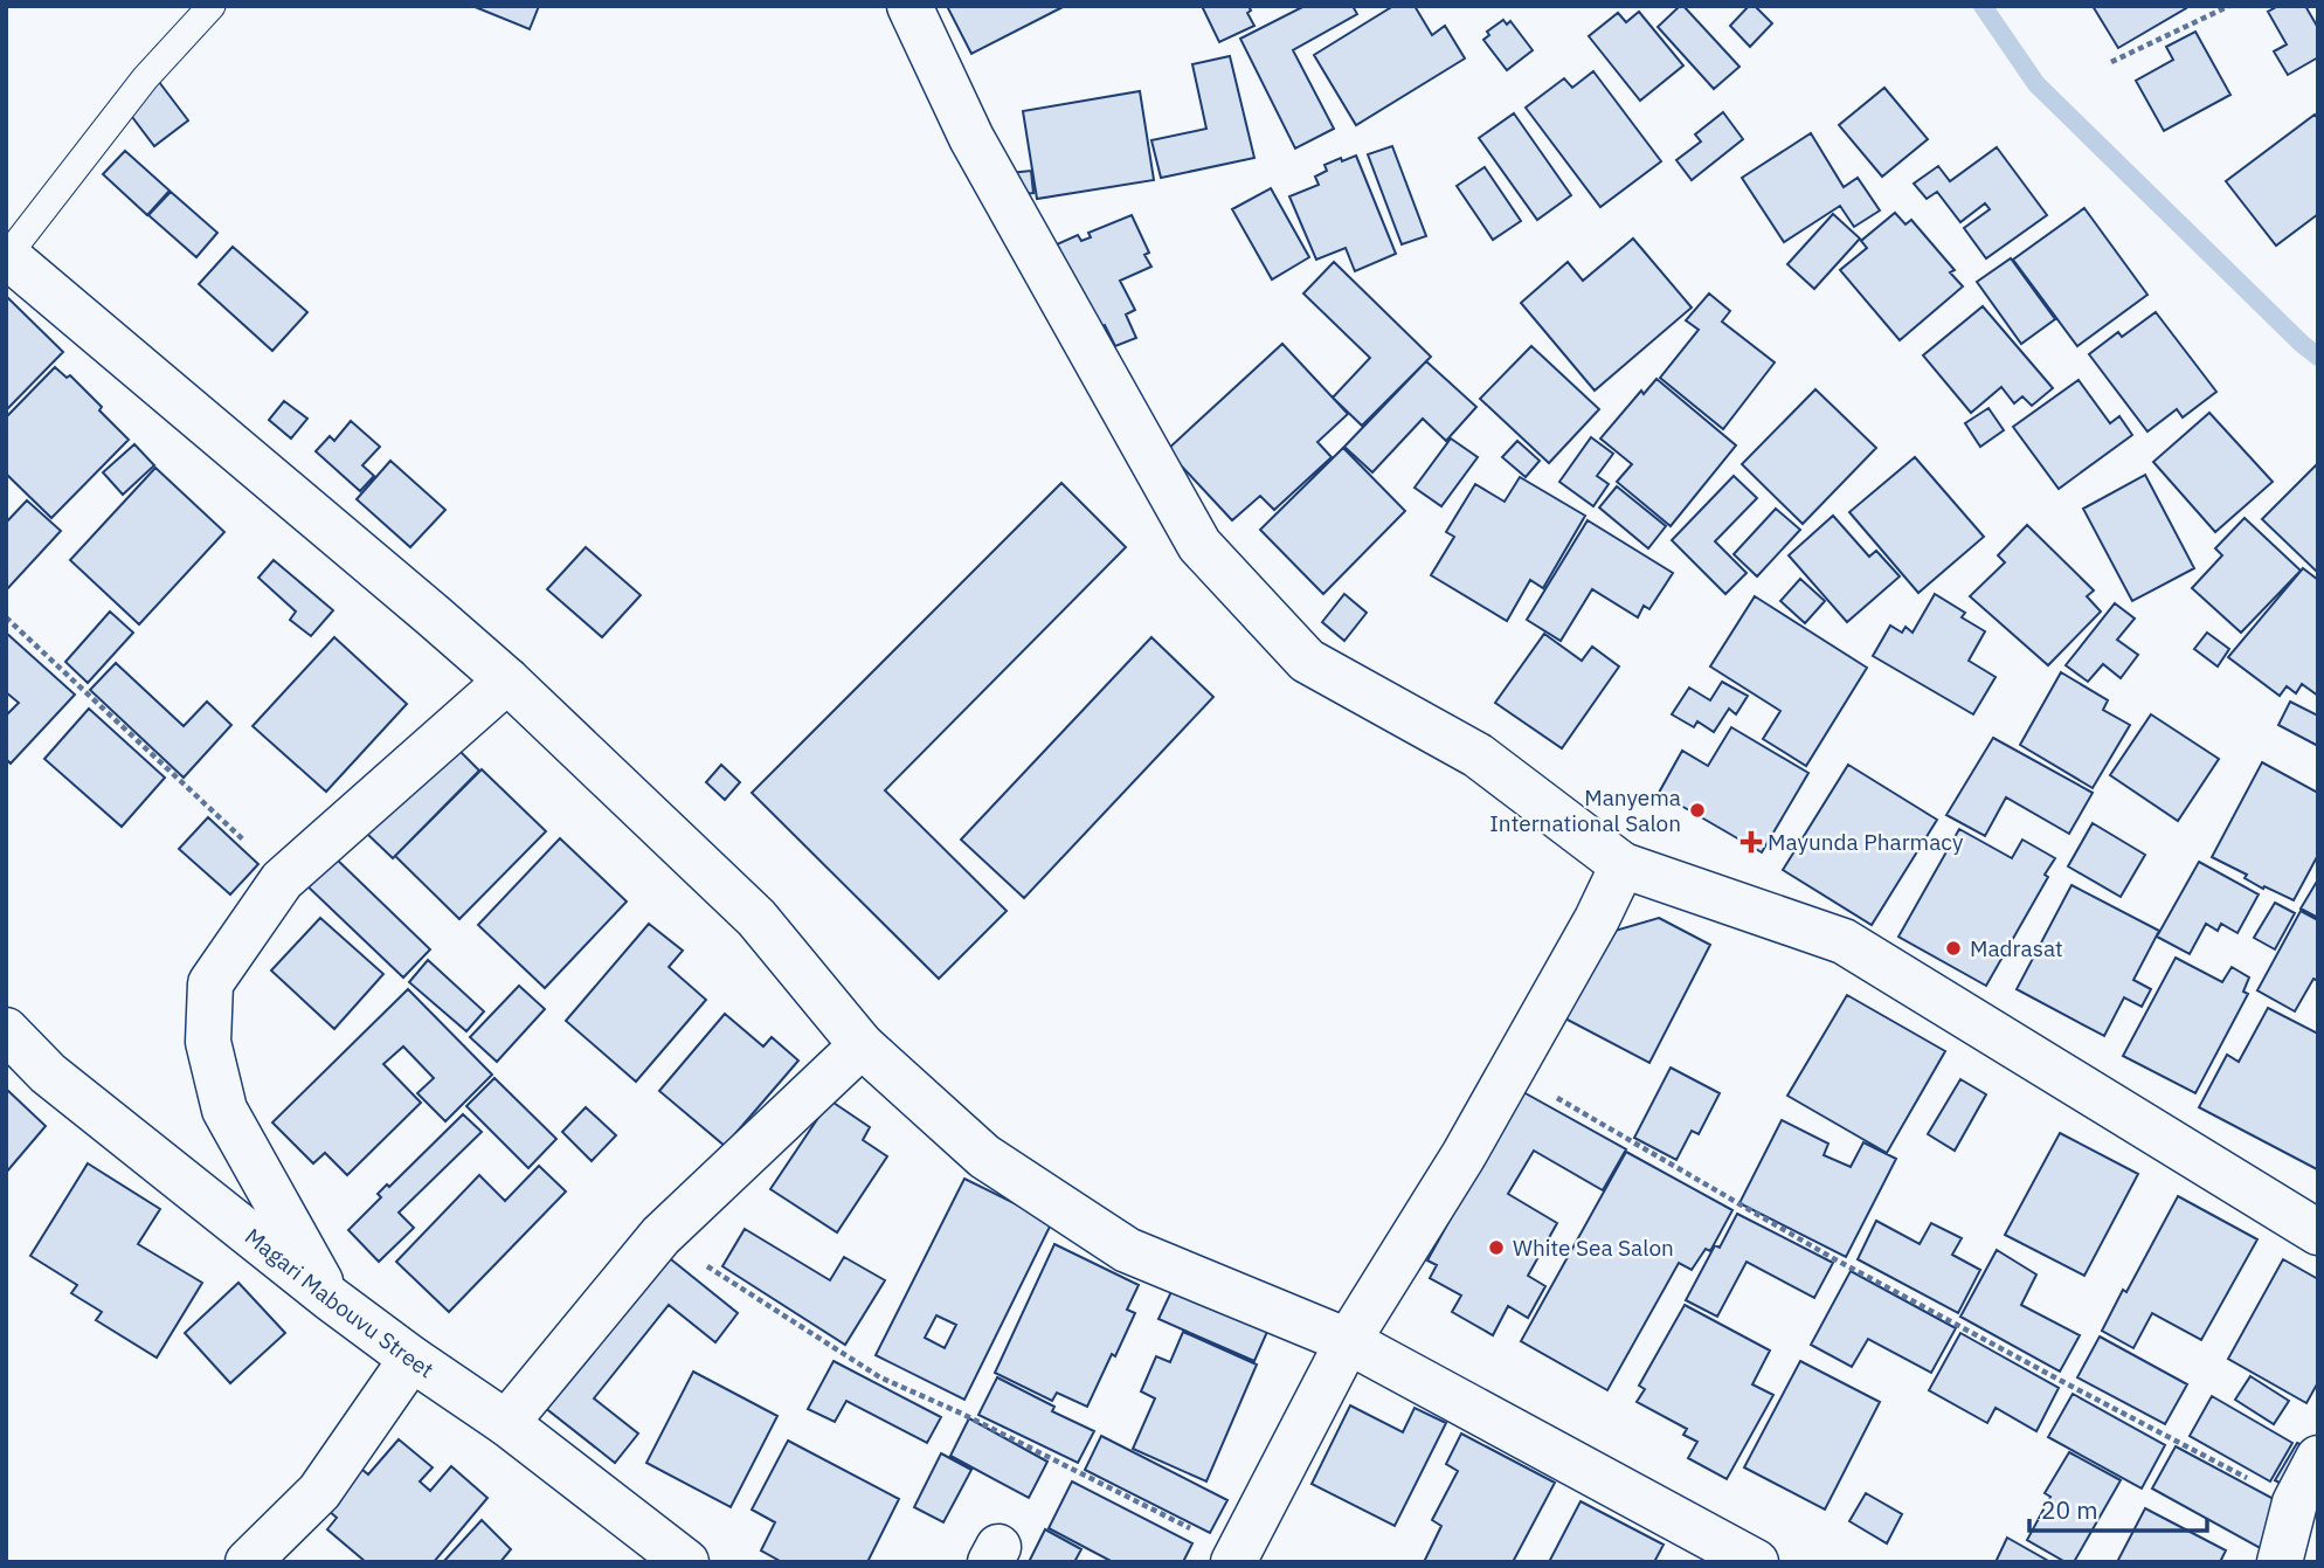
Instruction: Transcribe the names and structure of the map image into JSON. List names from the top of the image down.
{
  "streets": {
    "street": ["Magari Mabouvu Street"]
  },
  "places": {
    "other": ["Manyema International Salon", "Madrasat", "White Sea Salon"],
    "health": ["Mayunda Pharmacy"]
  },
  "scale_bar": "20 m"
}
